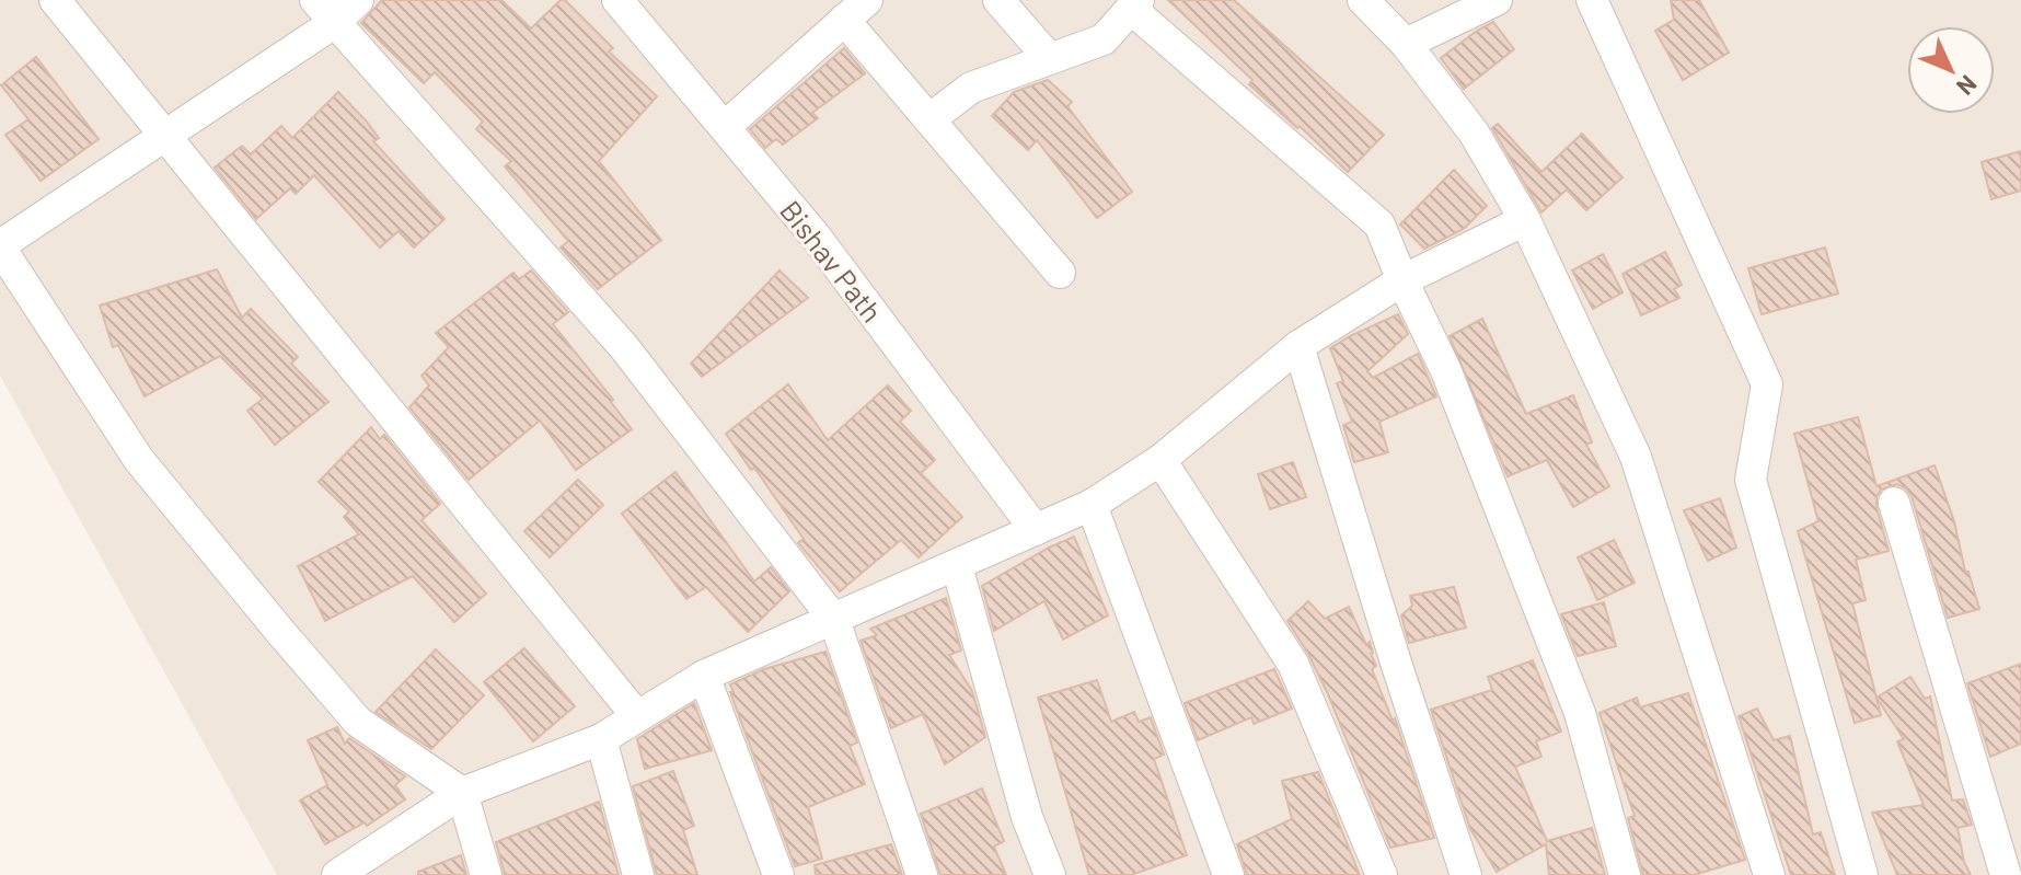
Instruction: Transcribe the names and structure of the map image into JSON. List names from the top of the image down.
{
  "streets": {
    "street": ["Bishav Path"]
  },
  "north": "bottom right"
}
